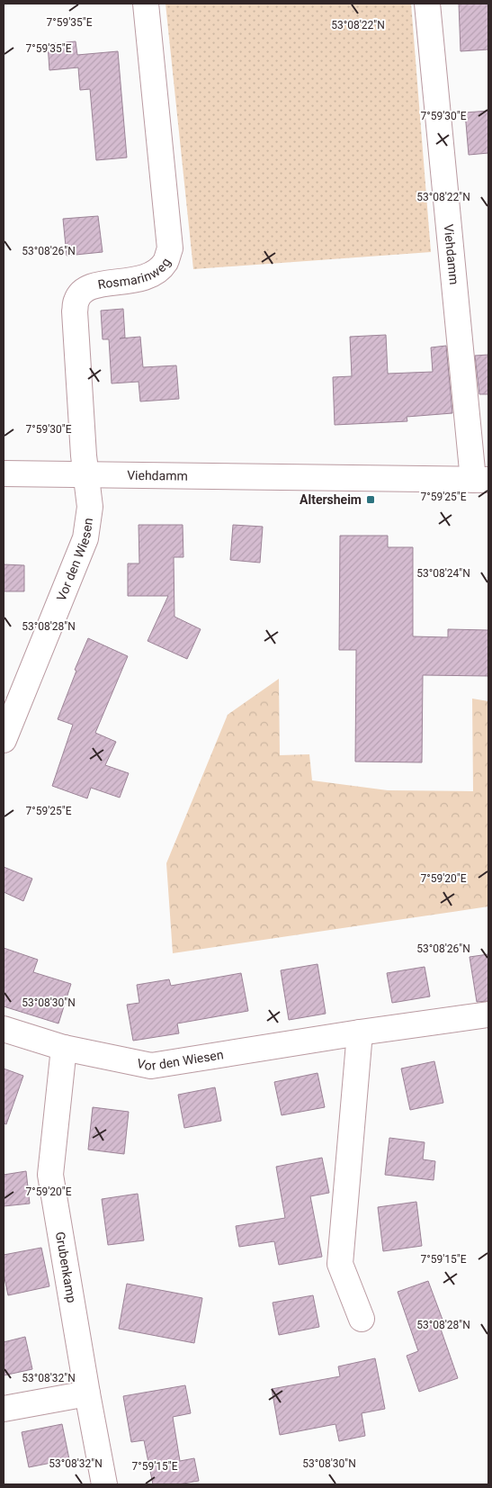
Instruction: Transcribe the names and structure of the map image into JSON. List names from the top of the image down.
{
  "streets": {
    "street": [
      "Viehdamm",
      "Rosmarinweg",
      "Vor den Wiesen",
      "Grubenkamp"
    ]
  },
  "crossings": [
    ["Viehdamm", "Rosmarinweg"],
    ["Viehdamm", "Vor den Wiesen"],
    ["Rosmarinweg", "Vor den Wiesen"],
    ["Vor den Wiesen", "Grubenkamp"]
  ],
  "places": {
    "transit": ["Altersheim"]
  },
  "coordinates": [
    "7°59'35\"E",
    "53°08'22\"N",
    "7°59'30\"E",
    "53°08'26\"N",
    "7°59'25\"E",
    "53°08'24\"N",
    "53°08'28\"N",
    "7°59'20\"E",
    "53°08'30\"N",
    "7°59'15\"E",
    "53°08'32\"N"
  ]
}
